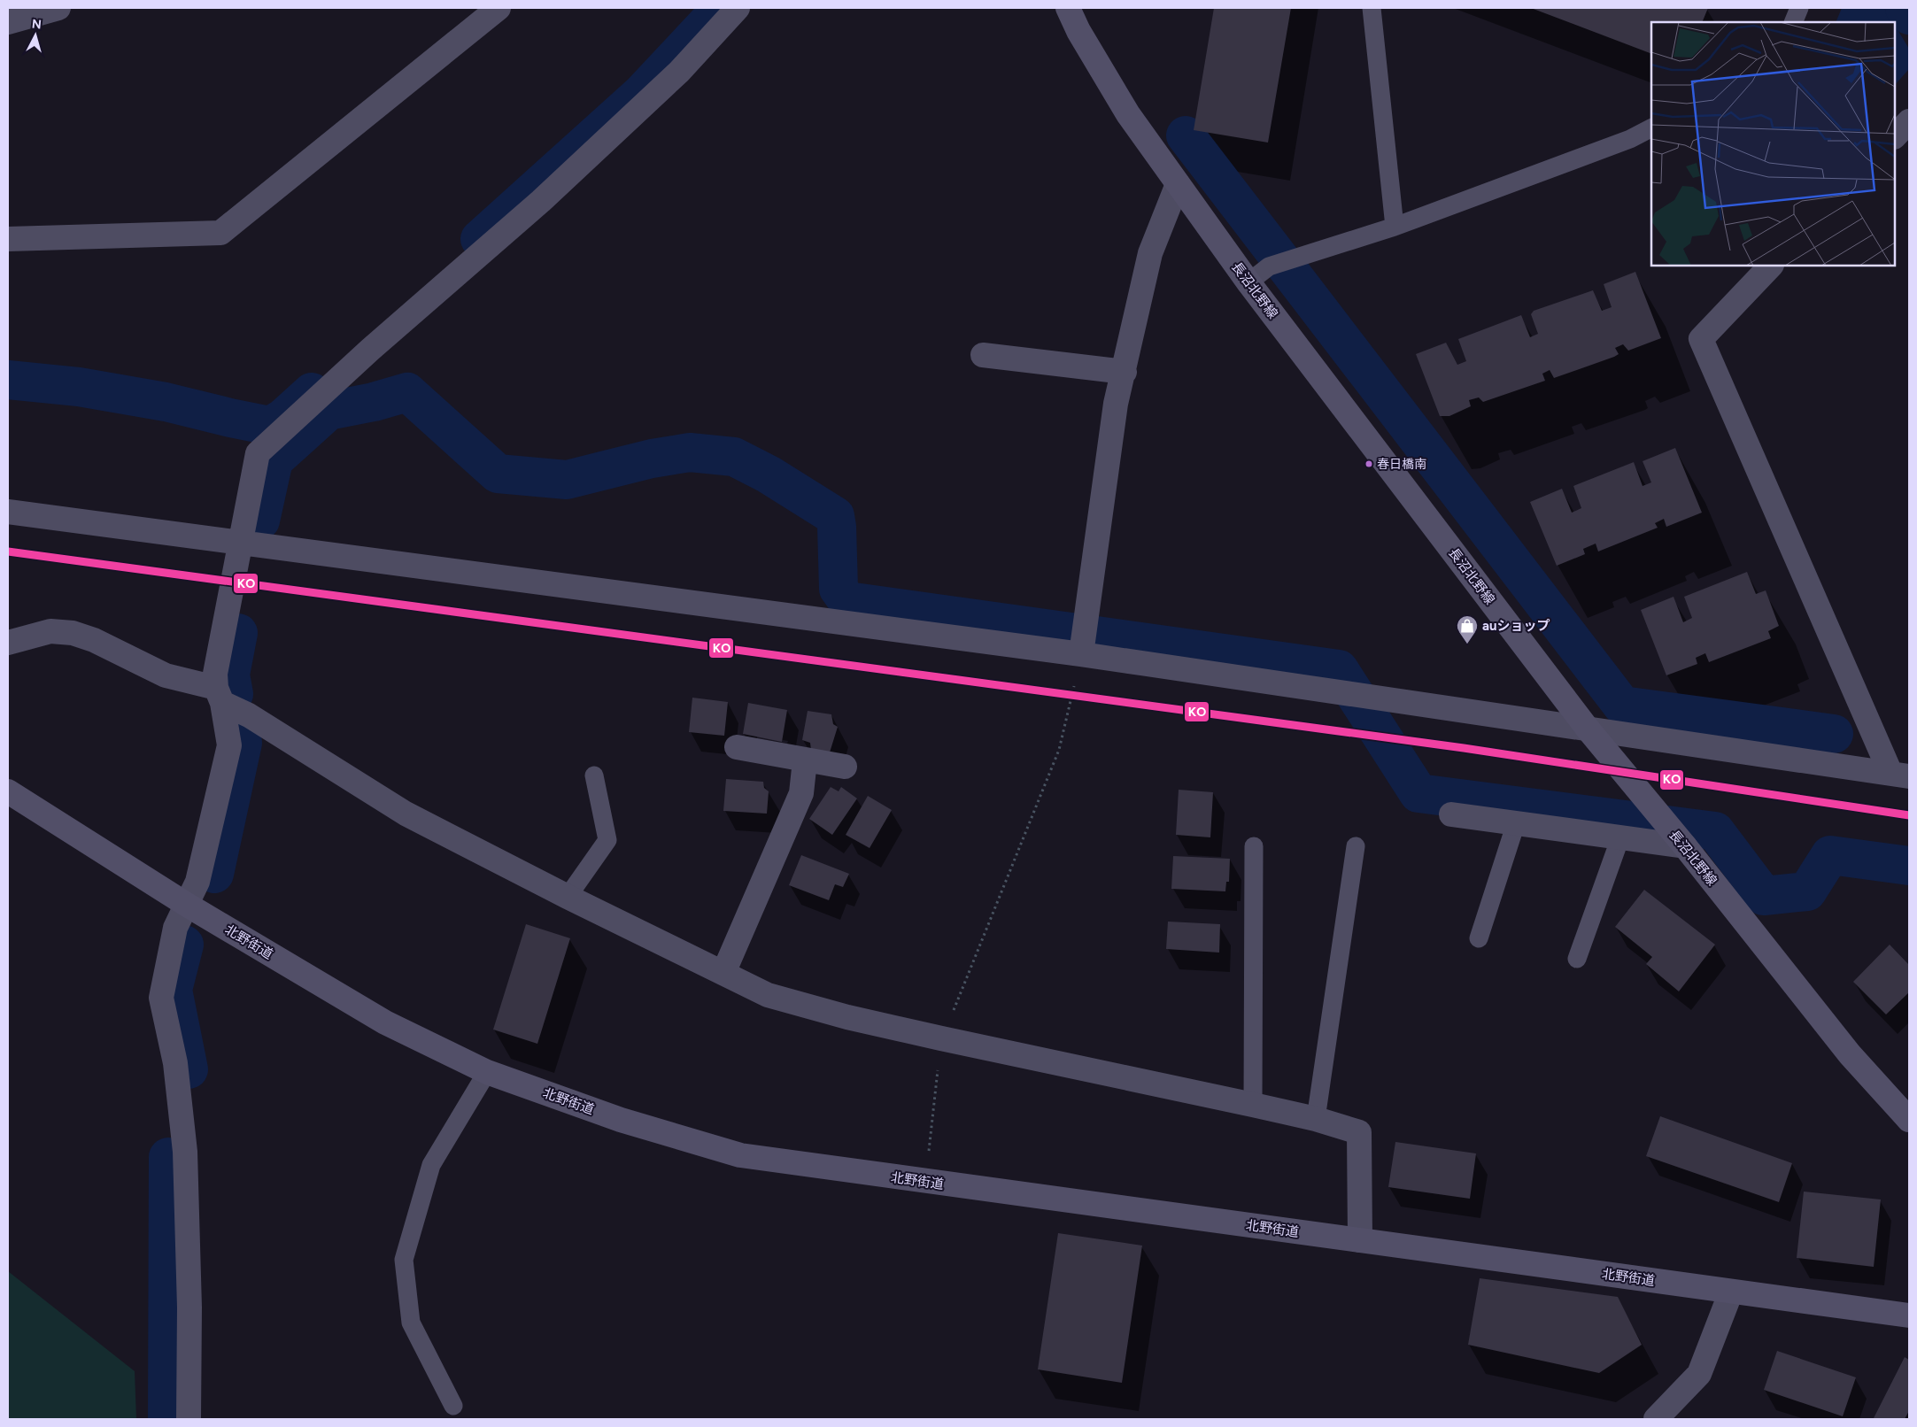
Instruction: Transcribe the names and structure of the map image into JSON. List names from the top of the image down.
{
  "streets": {
    "main road": ["長沼北野線", "北野街道"]
  },
  "places": {
    "other": ["春日橋南"],
    "shop": ["auショップ"]
  },
  "lines": ["transit line KO"],
  "north": "top"
}
